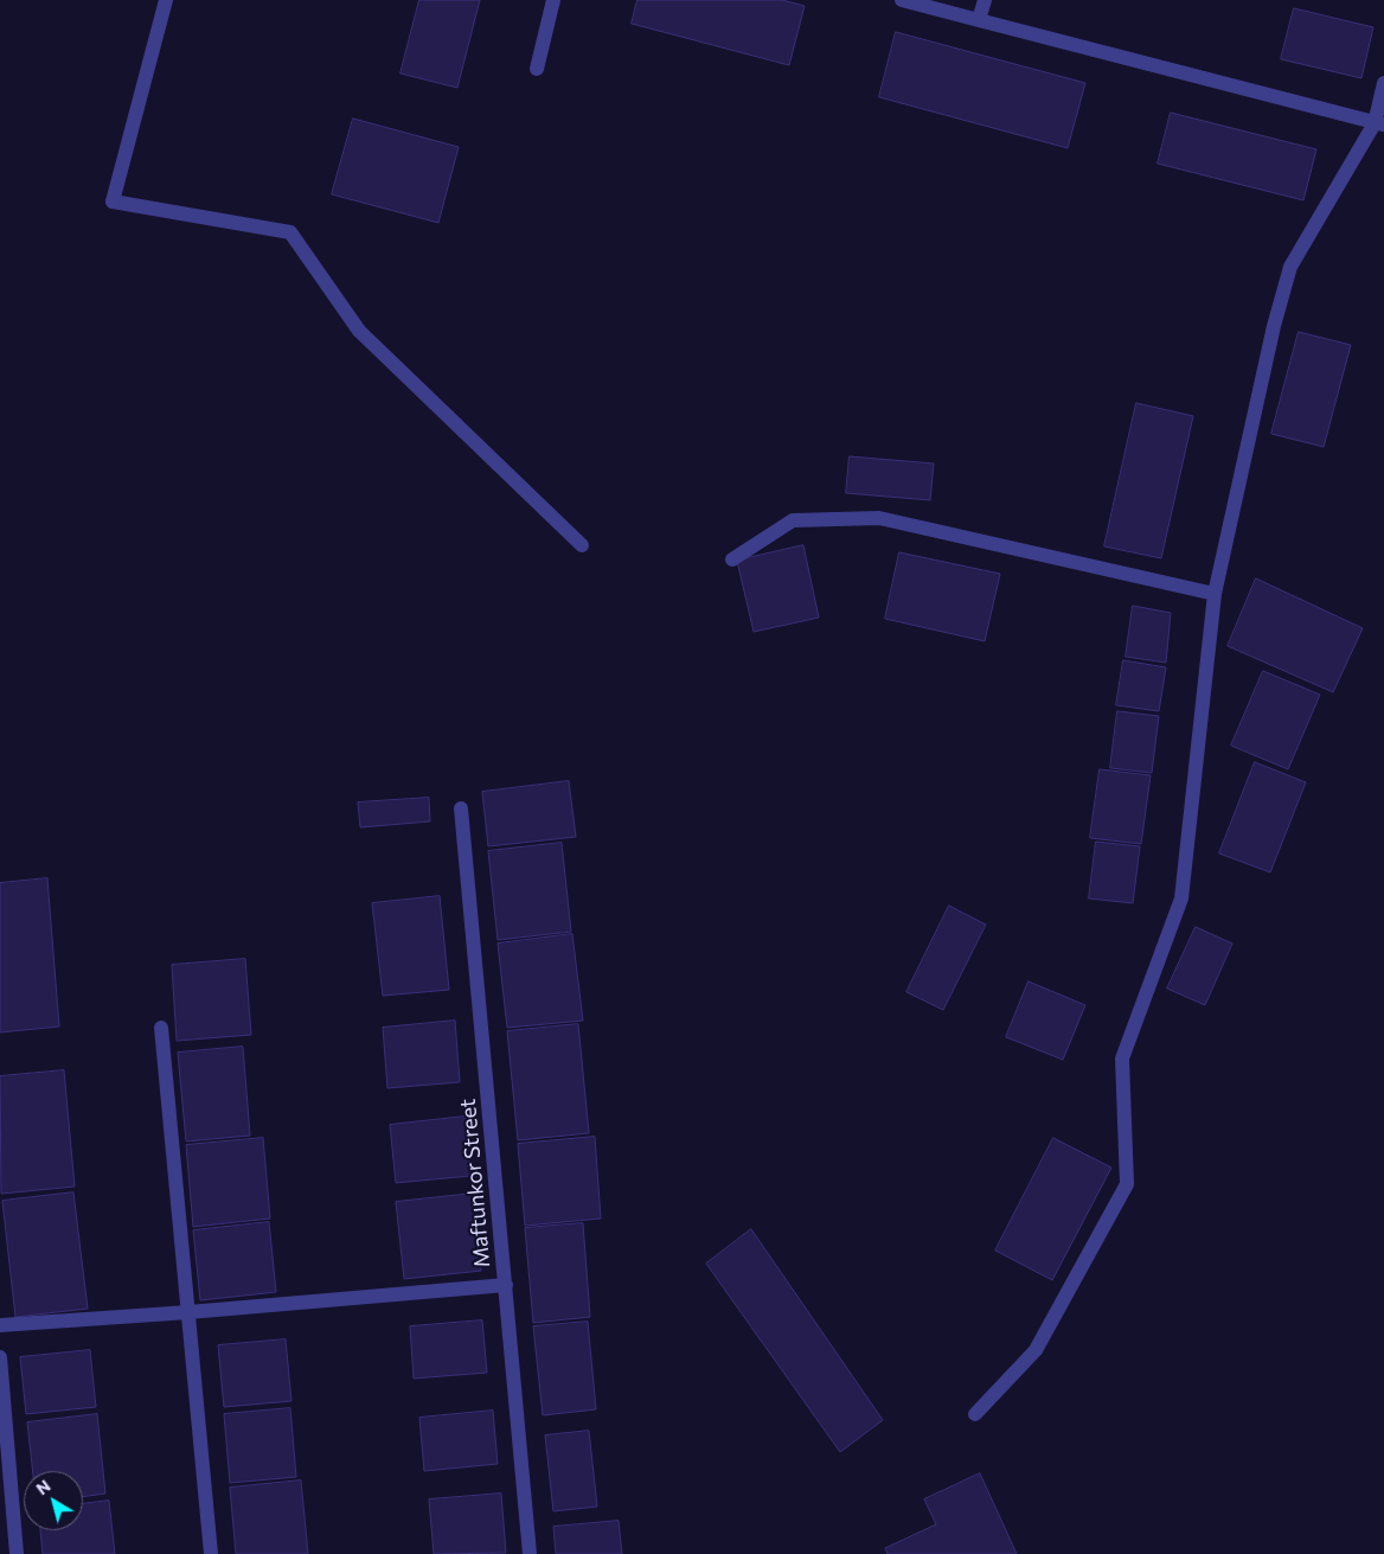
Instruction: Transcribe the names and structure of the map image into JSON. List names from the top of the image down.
{
  "streets": {
    "street": ["Maftunkor Street"]
  },
  "north": "top left"
}
